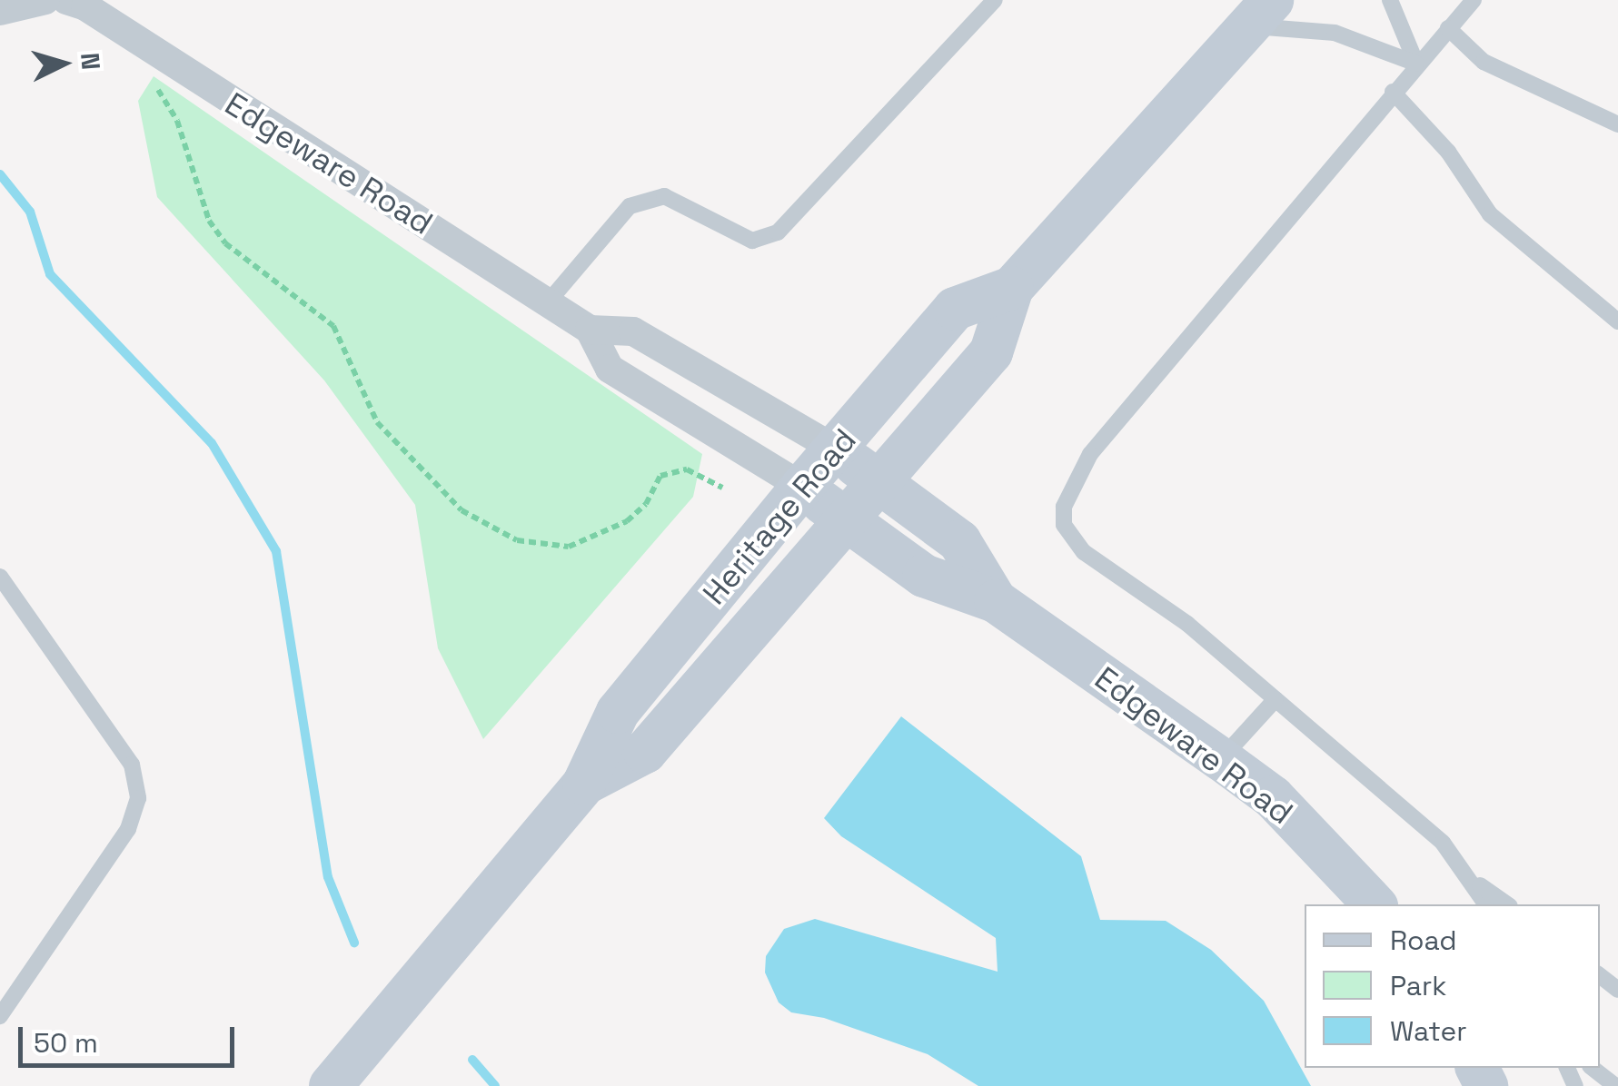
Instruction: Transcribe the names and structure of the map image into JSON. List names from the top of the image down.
{
  "streets": {
    "main road": ["Edgeware Road", "Heritage Road"]
  },
  "crossings": [
    ["Edgeware Road", "Heritage Road"]
  ],
  "legend": ["Road", "Park", "Water"],
  "scale_bar": "50 m",
  "north": "right"
}
